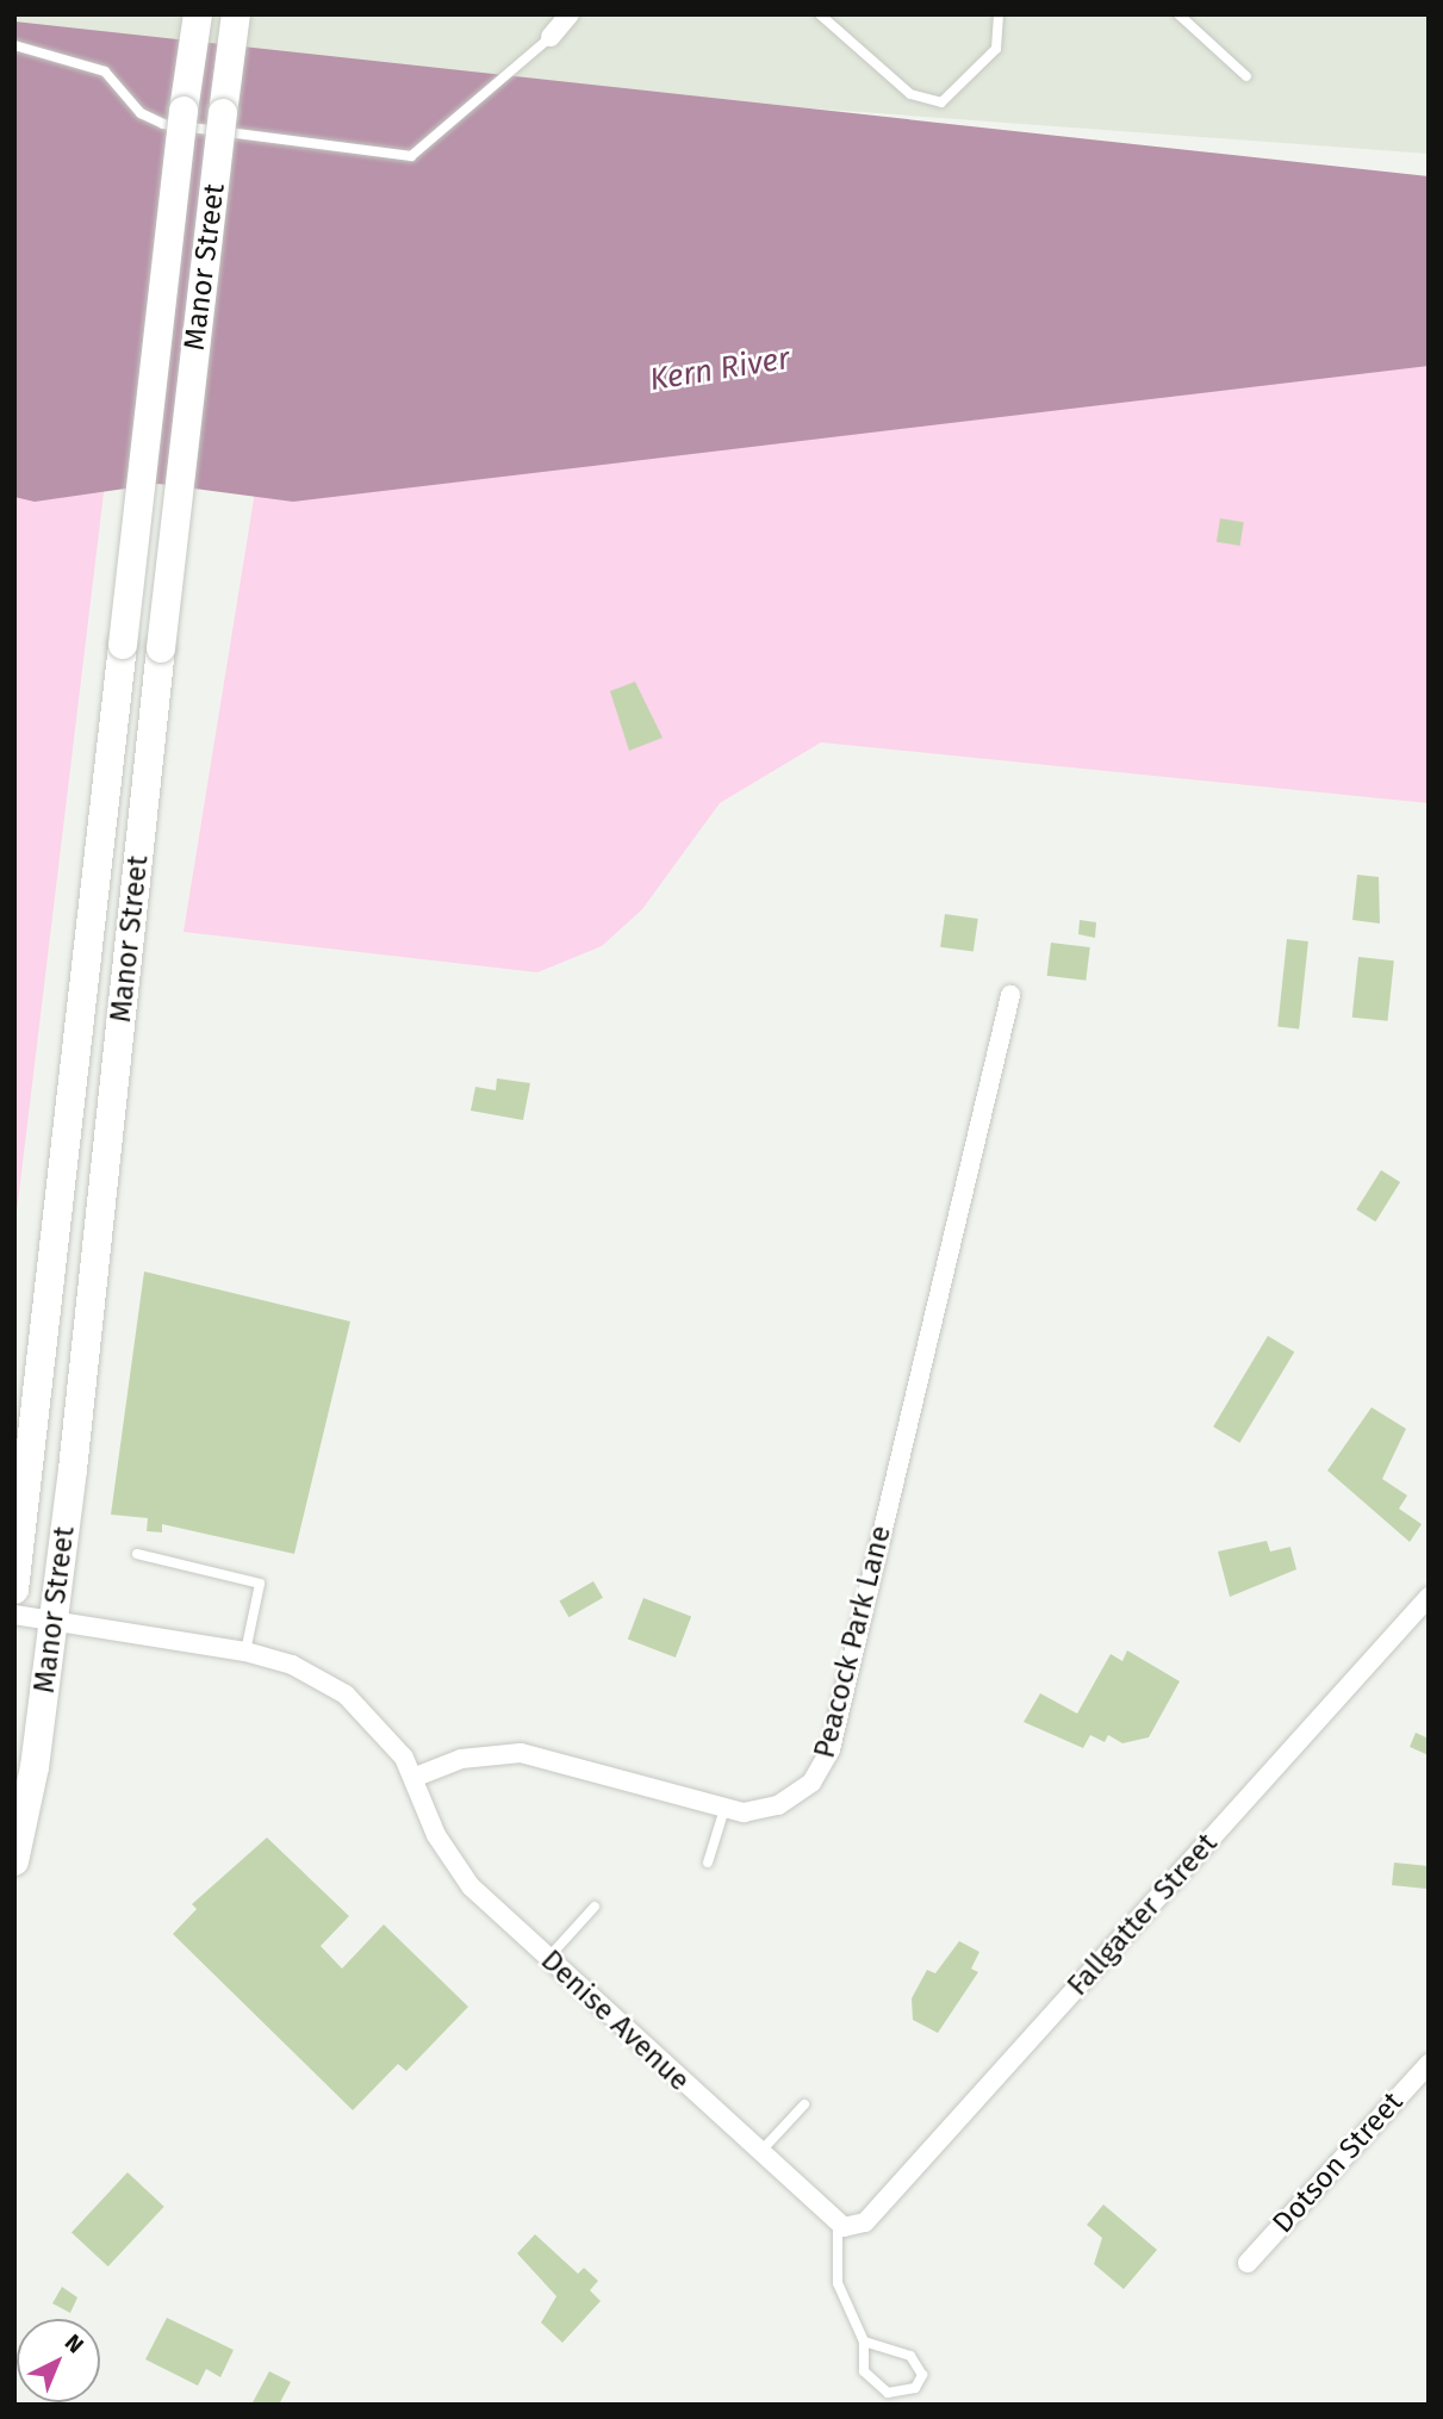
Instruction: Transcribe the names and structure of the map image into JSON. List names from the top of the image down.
{
  "streets": {
    "main road": ["Manor Street"],
    "street": [
      "Peacock Park Lane",
      "Fallgatter Street",
      "Denise Avenue",
      "Dotson Street"
    ]
  },
  "crossings": [
    ["Peacock Park Lane", "Denise Avenue"],
    ["Fallgatter Street", "Denise Avenue"]
  ],
  "water": ["Kern River"],
  "north": "top right"
}
